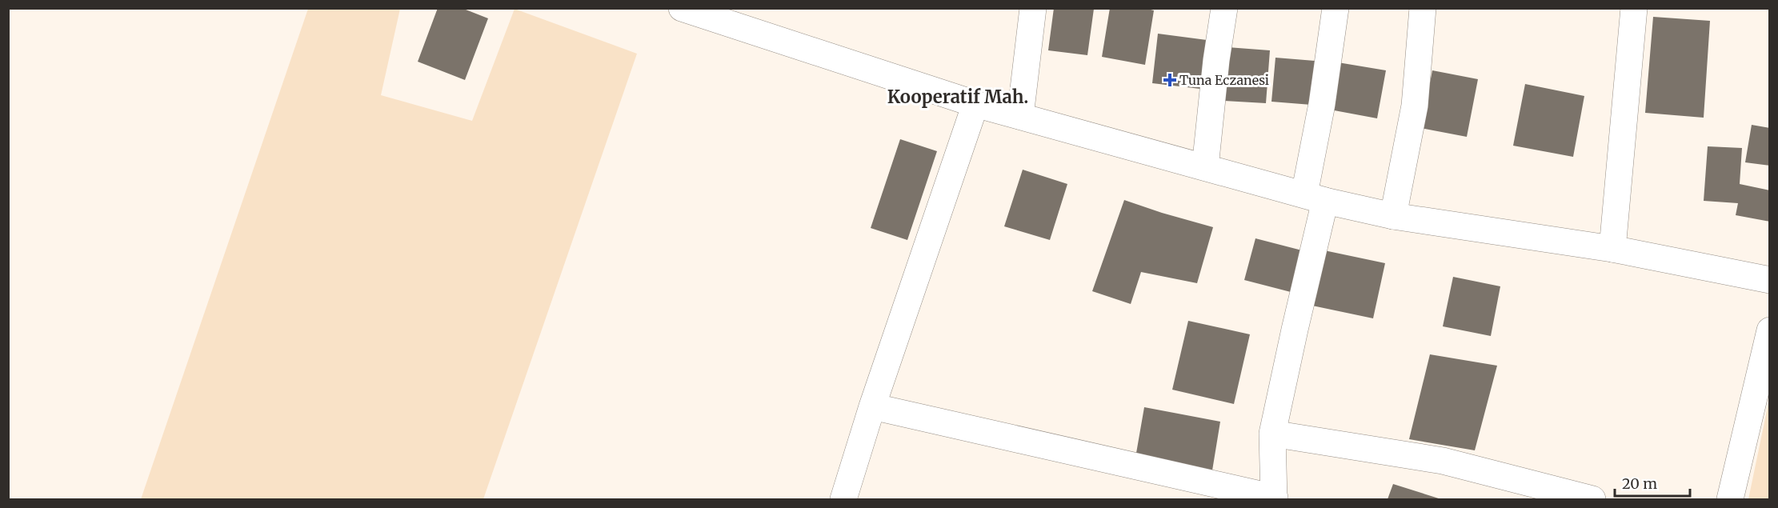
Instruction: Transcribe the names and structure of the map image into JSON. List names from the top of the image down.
{
  "districts": ["Kooperatif Mah."],
  "places": {
    "health": ["Tuna Eczanesi"]
  },
  "scale_bar": "20 m"
}
